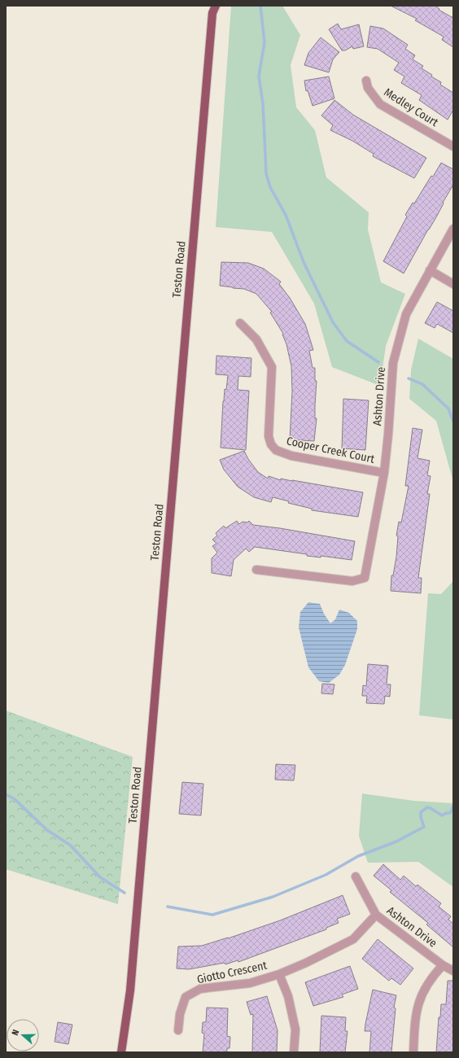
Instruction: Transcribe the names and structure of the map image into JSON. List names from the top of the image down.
{
  "streets": {
    "main road": ["Teston Road"],
    "street": [
      "Medley Court",
      "Ashton Drive",
      "Cooper Creek Court",
      "Giotto Crescent"
    ]
  },
  "crossings": [
    ["Ashton Drive", "Cooper Creek Court"],
    ["Ashton Drive", "Giotto Crescent"]
  ],
  "north": "left"
}
